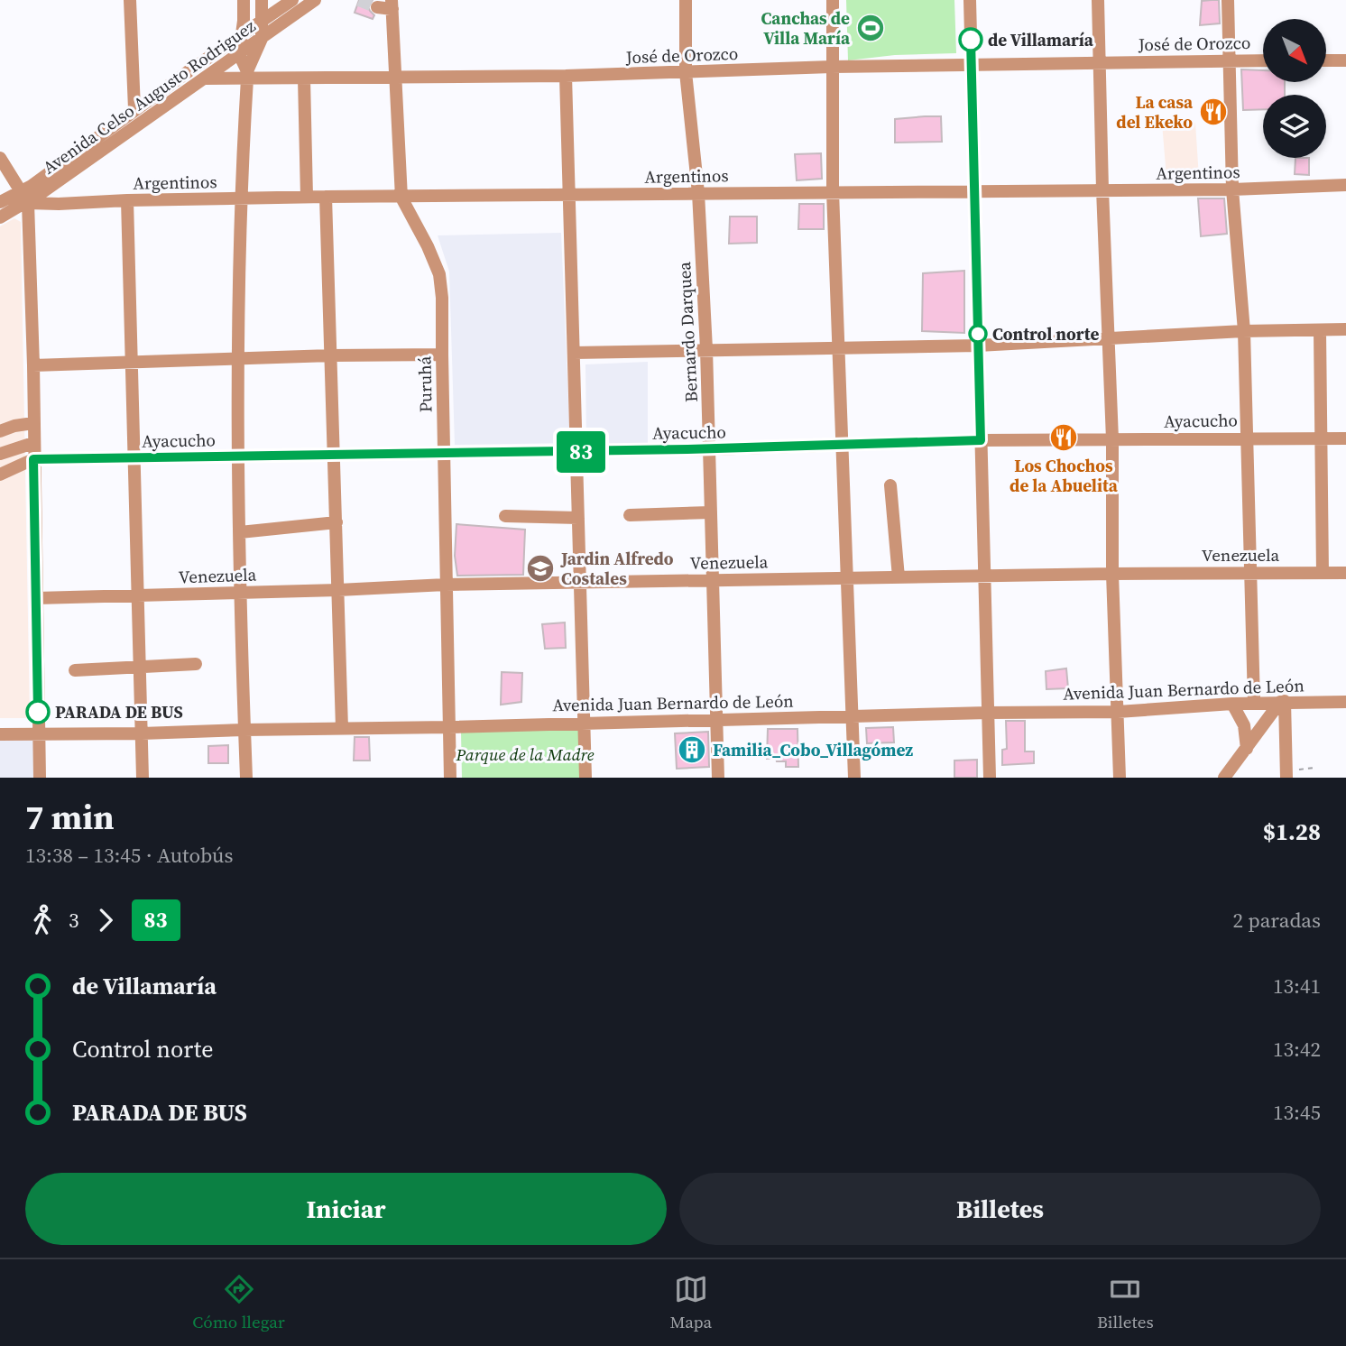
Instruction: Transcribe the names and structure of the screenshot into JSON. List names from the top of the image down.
{
  "streets": {
    "street": [
      "José de Orozco",
      "Avenida Celso Augusto Rodriguez",
      "Argentinos",
      "Bernardo Darquea",
      "Puruhá",
      "Ayacucho",
      "Venezuela",
      "Avenida Juan Bernardo de León"
    ]
  },
  "crossings": [
    ["José de Orozco", "Avenida Celso Augusto Rodriguez"],
    ["José de Orozco", "Bernardo Darquea"],
    ["José de Orozco", "Puruhá"],
    ["Avenida Celso Augusto Rodriguez", "Argentinos"],
    ["Argentinos", "Bernardo Darquea"],
    ["Argentinos", "Puruhá"],
    ["Bernardo Darquea", "Ayacucho"],
    ["Bernardo Darquea", "Venezuela"],
    ["Bernardo Darquea", "Avenida Juan Bernardo de León"],
    ["Puruhá", "Ayacucho"],
    ["Puruhá", "Venezuela"],
    ["Puruhá", "Avenida Juan Bernardo de León"]
  ],
  "parks": ["Parque de la Madre"],
  "places": {
    "sports": ["Canchas de Villa María"],
    "other": ["de Villamaría", "Control norte", "PARADA DE BUS"],
    "restaurant": ["La casa del Ekeko", "Los Chochos de la Abuelita"],
    "school or university": ["Jardin Alfredo Costales"],
    "building": ["Familia_Cobo_Villagómez"]
  },
  "lines": ["bus line 83"],
  "north": "bottom right",
  "page": {
    "on_map": "83",
    "heading": ["7 min", "13:38 – 13:45 · Autobús", "$1.28"],
    "legs": ["3", "83", "2 paradas"],
    "list": [
      {
        "name": "de Villamaría",
        "value": "13:41"
      },
      {
        "name": "Control norte",
        "value": "13:42"
      },
      {
        "name": "PARADA DE BUS",
        "value": "13:45"
      }
    ],
    "buttons": ["Iniciar", "Billetes"],
    "tabs": ["Cómo llegar", "Mapa", "Billetes"]
  }
}
